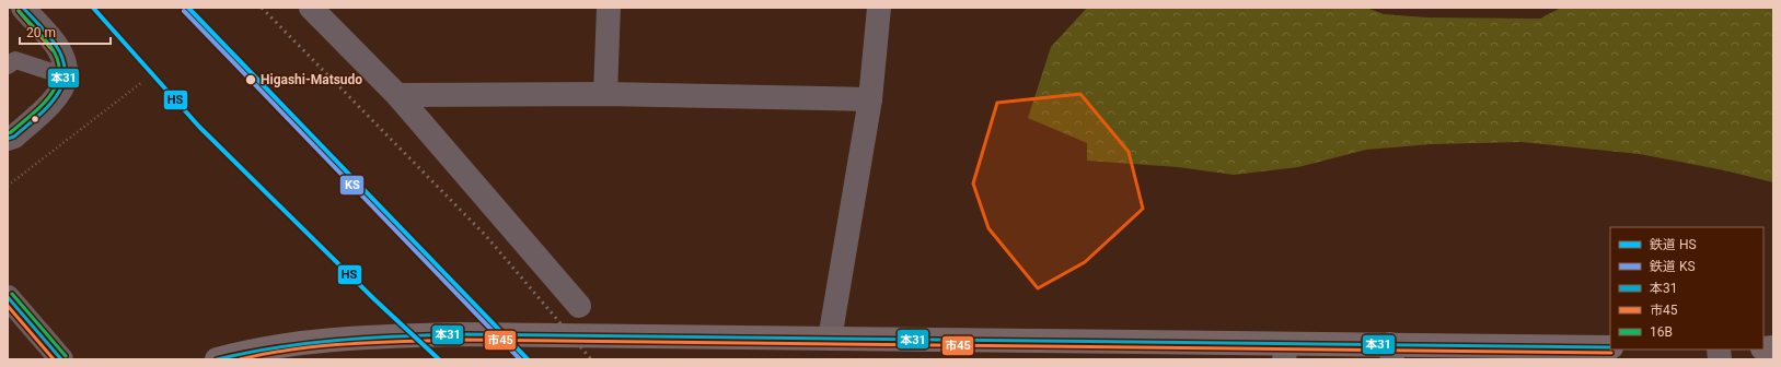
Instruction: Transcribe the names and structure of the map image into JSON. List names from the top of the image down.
{
  "places": ["Higashi-Matsudo"],
  "lines": [
    "rail line HS",
    "transit line 本31",
    "rail line KS",
    "transit line 市45",
    "transit line 16B"
  ],
  "legend": [
    "鉄道 HS",
    "鉄道 KS",
    "本31",
    "市45",
    "16B"
  ],
  "scale_bar": "20 m"
}
